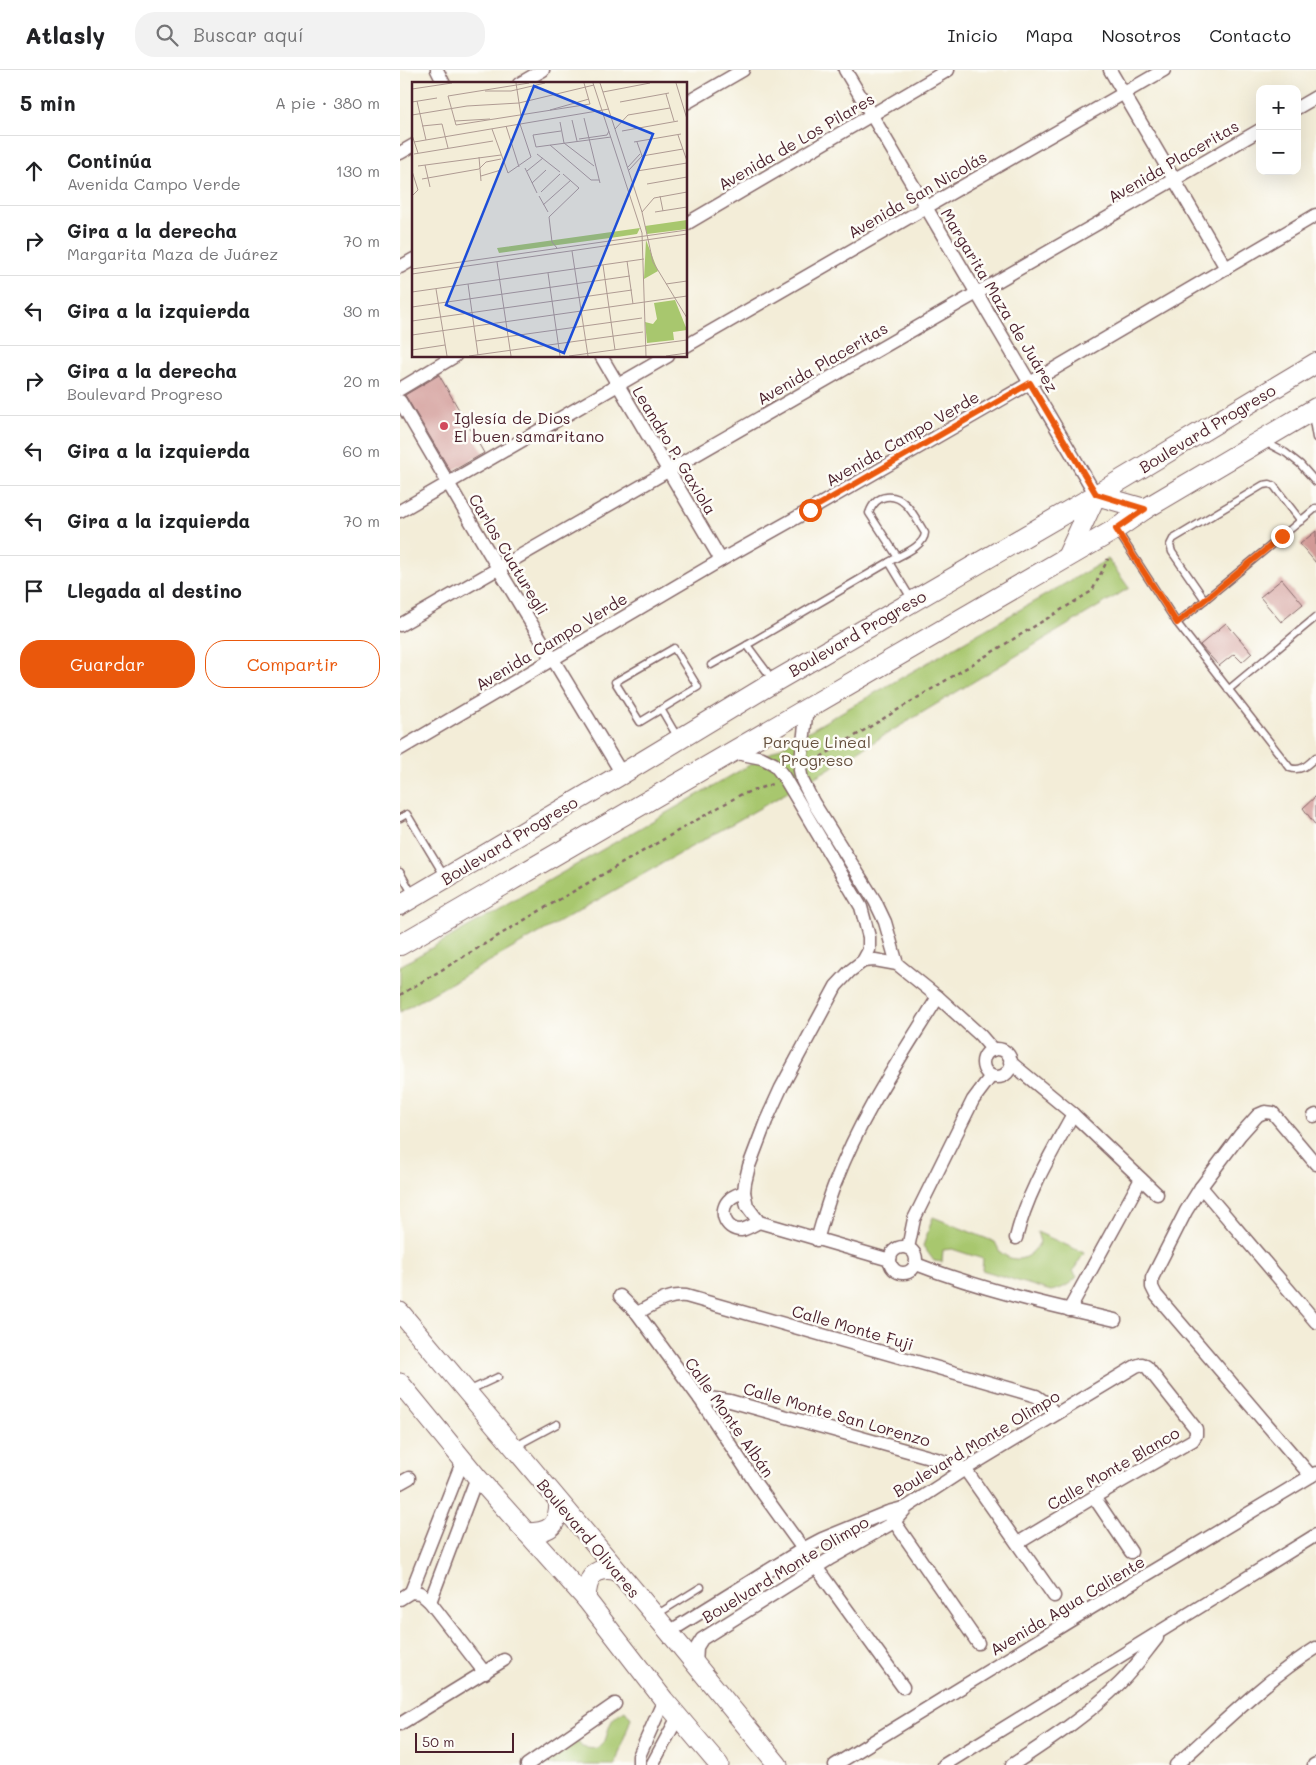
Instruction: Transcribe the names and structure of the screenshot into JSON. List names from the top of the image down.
{
  "streets": {
    "main road": ["Boulevard Progreso"],
    "street": [
      "Avenida de Los Pilares",
      "Avenida Placeritas",
      "Avenida San Nicolás",
      "Margarita Maza de Juárez",
      "Avenida Campo Verde",
      "Leandro P. Gaxiola",
      "Carlos Cuaturegli",
      "Calle Monte Fuji",
      "Calle Monte San Lorenzo",
      "Calle Monte Albán",
      "Boulevard Monte Olimpo",
      "Calle Monte Blanco",
      "Boulevard Olivares",
      "Bouelvard Monte Olimpo",
      "Avenida Agua Caliente"
    ]
  },
  "crossings": [
    ["Avenida de Los Pilares", "Margarita Maza de Juárez"],
    ["Avenida Placeritas", "Margarita Maza de Juárez"],
    ["Avenida Placeritas", "Leandro P. Gaxiola"],
    ["Avenida Placeritas", "Carlos Cuaturegli"],
    ["Avenida San Nicolás", "Margarita Maza de Juárez"],
    ["Margarita Maza de Juárez", "Boulevard Progreso"],
    ["Margarita Maza de Juárez", "Avenida Campo Verde"],
    ["Boulevard Progreso", "Carlos Cuaturegli"],
    ["Avenida Campo Verde", "Leandro P. Gaxiola"],
    ["Avenida Campo Verde", "Carlos Cuaturegli"],
    ["Calle Monte Fuji", "Calle Monte Albán"],
    ["Calle Monte Fuji", "Boulevard Monte Olimpo"],
    ["Calle Monte San Lorenzo", "Calle Monte Albán"],
    ["Calle Monte San Lorenzo", "Boulevard Monte Olimpo"],
    ["Calle Monte Albán", "Boulevard Monte Olimpo"],
    ["Calle Monte Albán", "Bouelvard Monte Olimpo"],
    ["Boulevard Monte Olimpo", "Calle Monte Blanco"],
    ["Boulevard Monte Olimpo", "Boulevard Olivares"],
    ["Boulevard Monte Olimpo", "Bouelvard Monte Olimpo"],
    ["Boulevard Olivares", "Bouelvard Monte Olimpo"]
  ],
  "parks": ["Parque Lineal Progreso"],
  "places": ["Iglesía de Dios El buen samaritano"],
  "scale_bar": "50 m",
  "page": {
    "header": "Atlasly",
    "search": "Buscar aquí",
    "nav": [
      "Inicio",
      "Mapa",
      "Nosotros",
      "Contacto"
    ],
    "heading": ["5 min", "A pie · 380 m"],
    "map_buttons": ["+", "−"],
    "list": [
      ["Continúa", "Avenida Campo Verde", "130 m"],
      ["Gira a la derecha", "Margarita Maza de Juárez", "70 m"],
      ["Gira a la izquierda", "30 m"],
      ["Gira a la derecha", "Boulevard Progreso", "20 m"],
      ["Gira a la izquierda", "60 m"],
      ["Gira a la izquierda", "70 m"],
      "Llegada al destino"
    ],
    "buttons": ["Guardar", "Compartir"],
    "scale": "50 m"
  }
}
